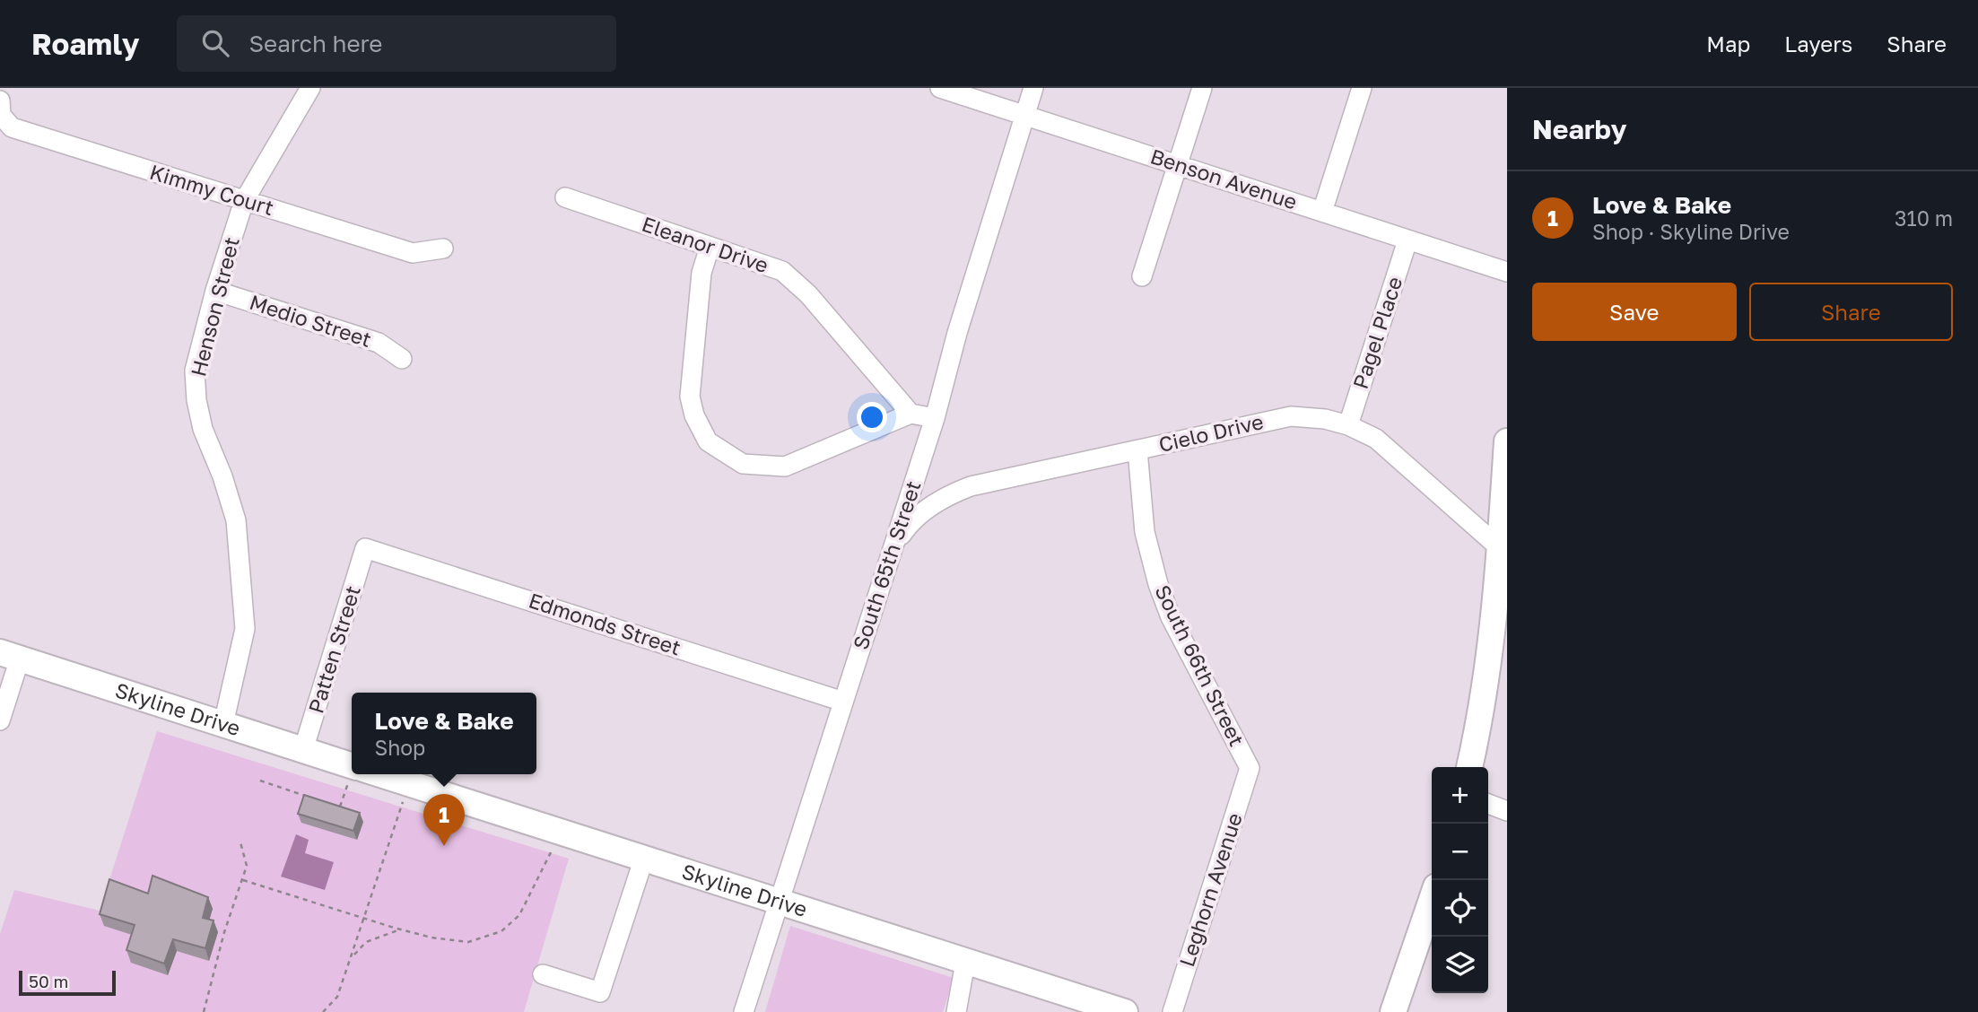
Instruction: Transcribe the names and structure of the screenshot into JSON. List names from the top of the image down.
{
  "streets": {
    "main road": ["Skyline Drive"],
    "street": [
      "Benson Avenue",
      "Kimmy Court",
      "Eleanor Drive",
      "Henson Street",
      "Medio Street",
      "Pagel Place",
      "Cielo Drive",
      "South 65th Street",
      "Edmonds Street",
      "Patten Street",
      "South 66th Street",
      "Leghorn Avenue"
    ]
  },
  "crossings": [
    ["Benson Avenue", "Pagel Place"],
    ["Benson Avenue", "South 65th Street"],
    ["Kimmy Court", "Henson Street"],
    ["Henson Street", "Medio Street"],
    ["Henson Street", "Skyline Drive"],
    ["Pagel Place", "Cielo Drive"],
    ["Cielo Drive", "South 65th Street"],
    ["Cielo Drive", "South 66th Street"],
    ["South 65th Street", "Edmonds Street"],
    ["South 65th Street", "Skyline Drive"],
    ["Edmonds Street", "Patten Street"],
    ["Patten Street", "Skyline Drive"],
    ["South 66th Street", "Leghorn Avenue"]
  ],
  "scale_bar": "50 m",
  "page": {
    "header": "Roamly",
    "search": "Search here",
    "nav": ["Map", "Layers", "Share"],
    "heading": "Nearby",
    "list": [
      {
        "mark": "1",
        "name": "Love & Bake",
        "note": "Shop · Skyline Drive",
        "value": "310 m"
      }
    ],
    "buttons": ["Save", "Share"],
    "popup": ["Love & Bake", "Shop"],
    "map_buttons": ["+", "−"],
    "pins": "1",
    "scale": "50 m"
  }
}
